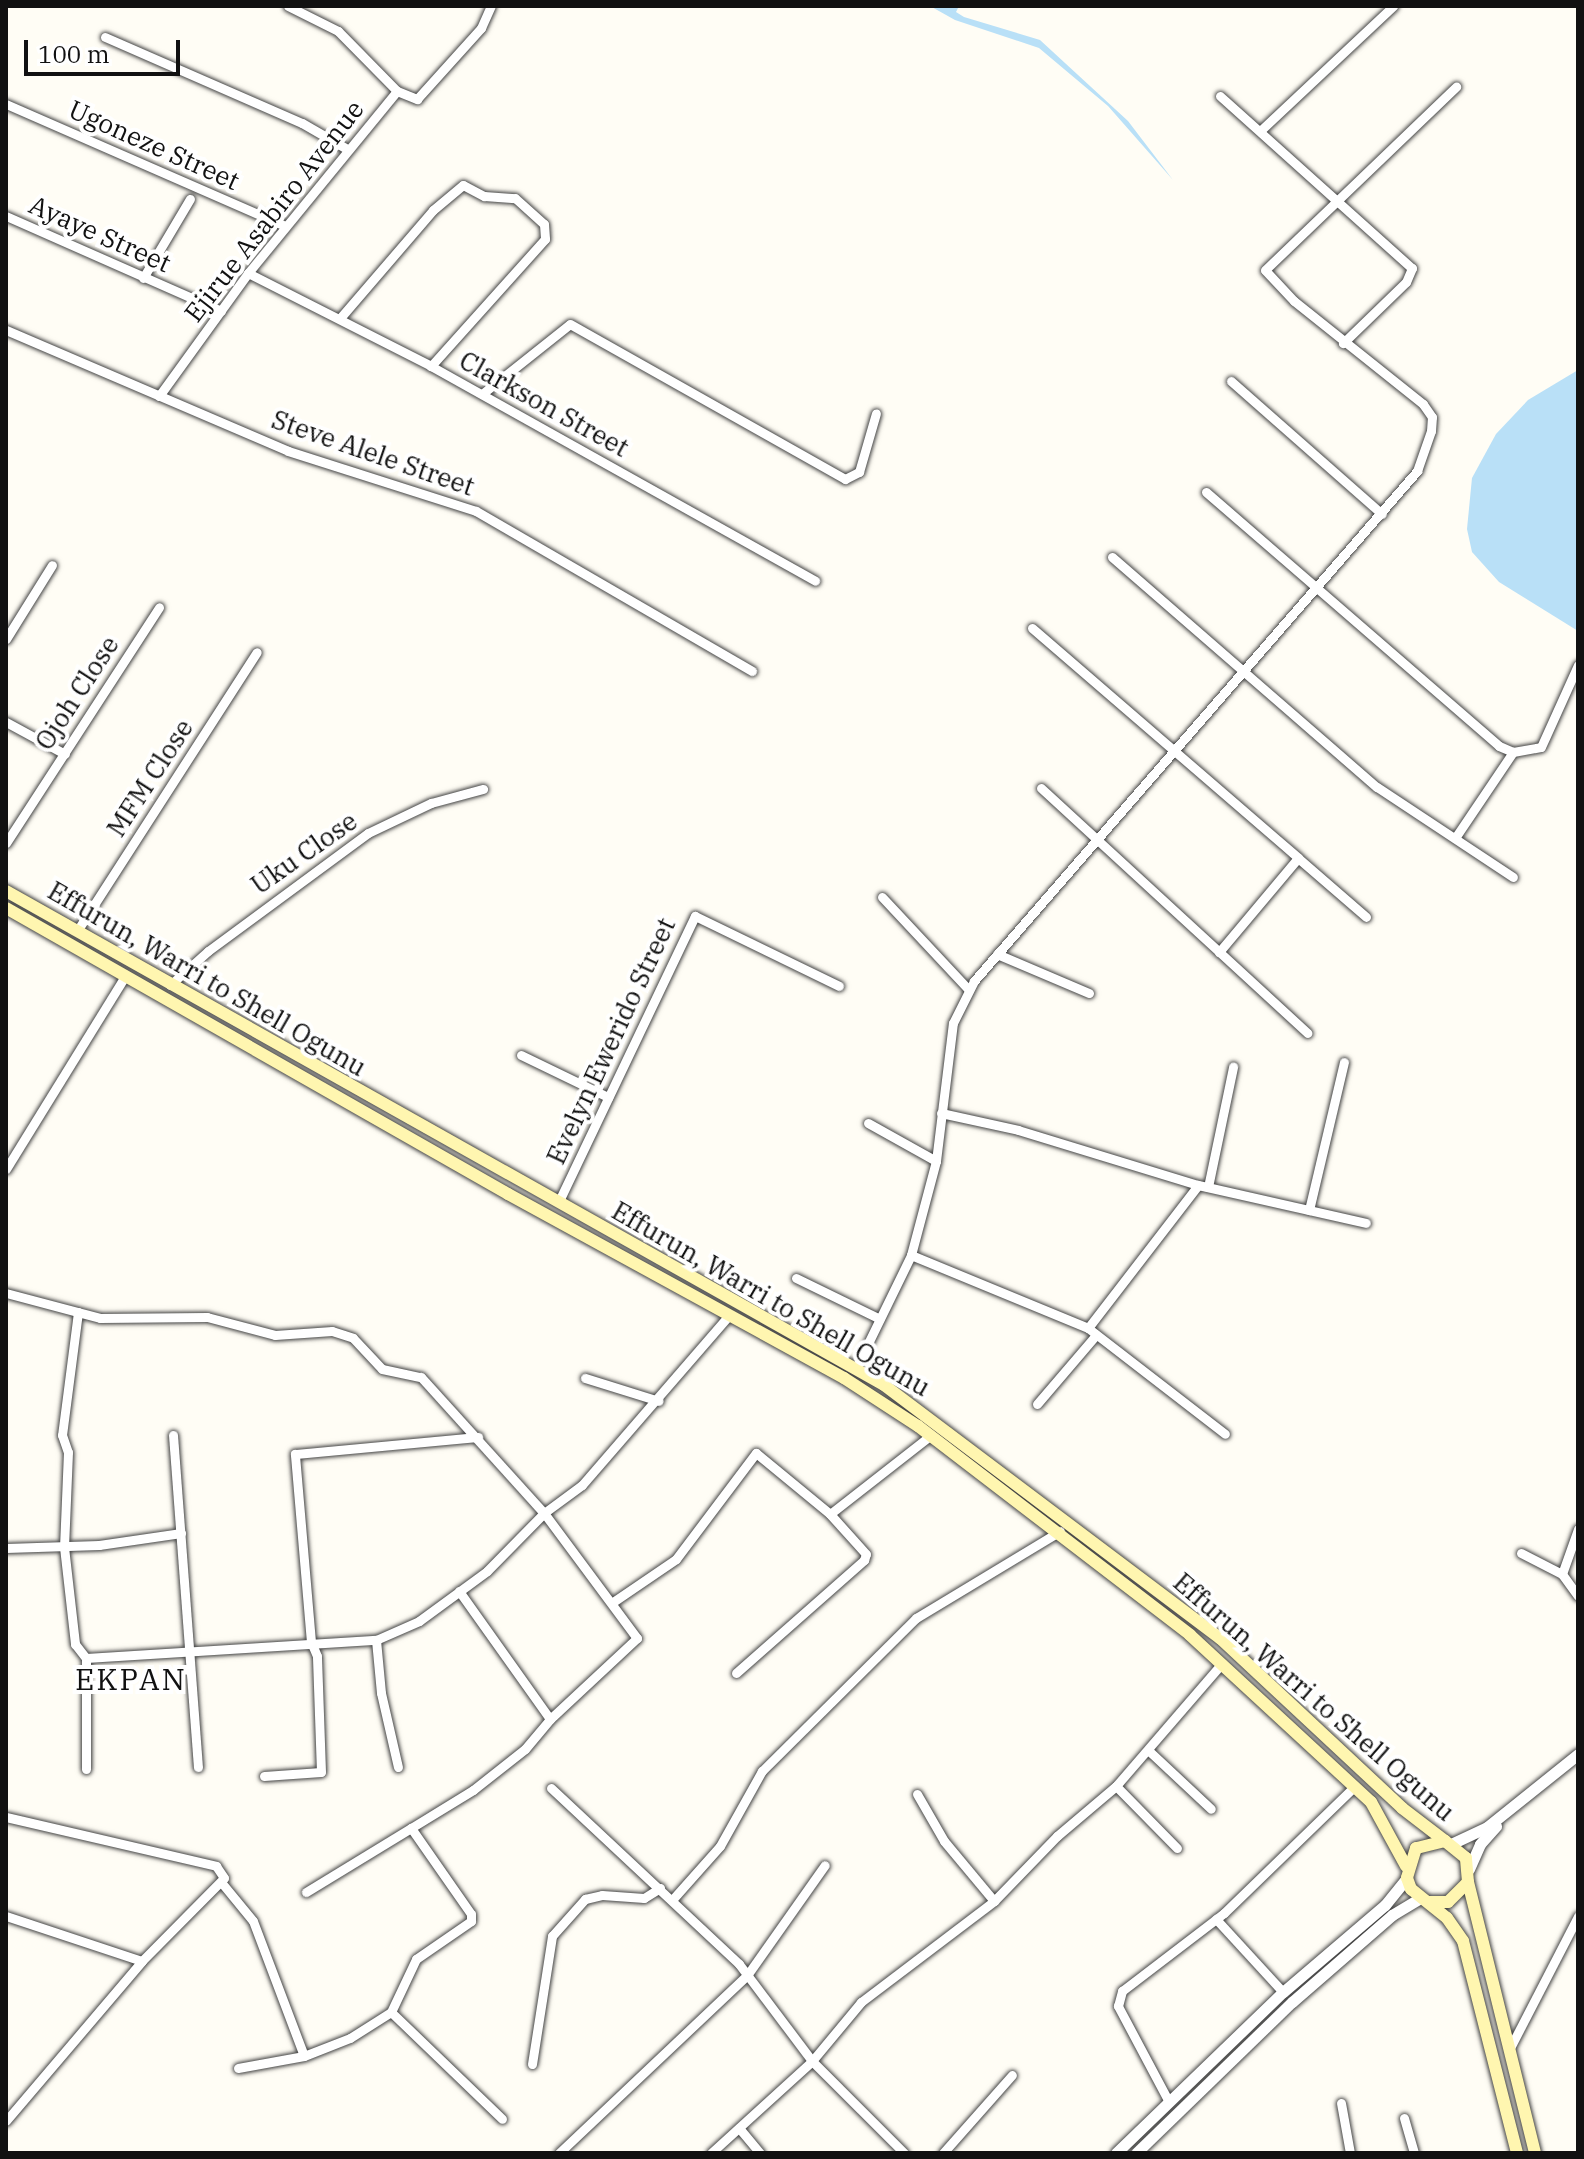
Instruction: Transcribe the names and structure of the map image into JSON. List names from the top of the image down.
{
  "streets": {
    "main road": ["Effurun, Warri to Shell Ogunu"],
    "street": [
      "Ugoneze Street",
      "Ejirue Asabiro Avenue",
      "Ayaye Street",
      "Clarkson Street",
      "Steve Alele Street",
      "Ojoh Close",
      "MFM Close",
      "Uku Close",
      "Evelyn Ewerido Street"
    ]
  },
  "crossings": [
    ["Ugoneze Street", "Ejirue Asabiro Avenue"],
    ["Ejirue Asabiro Avenue", "Ayaye Street"],
    ["Ejirue Asabiro Avenue", "Clarkson Street"],
    ["Ejirue Asabiro Avenue", "Steve Alele Street"],
    ["MFM Close", "Effurun, Warri to Shell Ogunu"],
    ["Uku Close", "Effurun, Warri to Shell Ogunu"],
    ["Effurun, Warri to Shell Ogunu", "Evelyn Ewerido Street"]
  ],
  "districts": ["EKPAN"],
  "scale_bar": "100 m"
}
